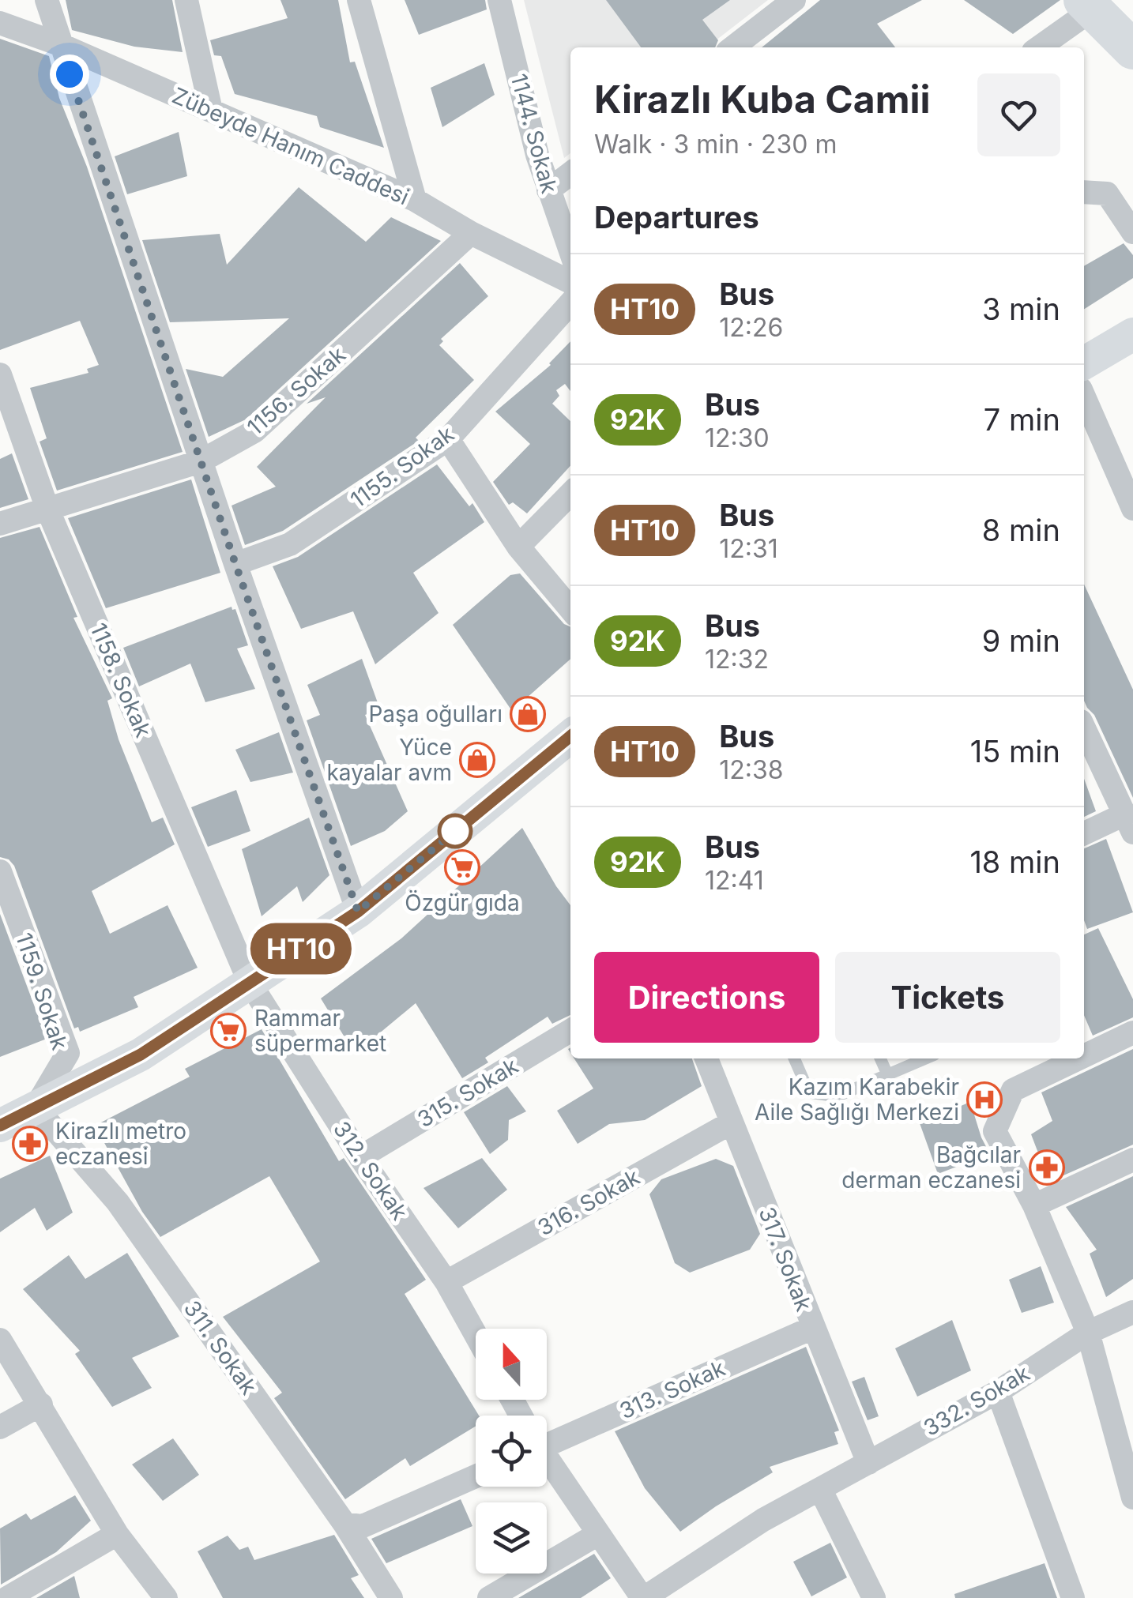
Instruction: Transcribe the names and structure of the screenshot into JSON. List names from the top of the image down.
{
  "streets": {
    "street": [
      "1144. Sokak",
      "Zübeyde Hanım Caddesi",
      "1156. Sokak",
      "1155. Sokak",
      "1158. Sokak",
      "1159. Sokak",
      "315. Sokak",
      "312. Sokak",
      "316. Sokak",
      "317. Sokak",
      "311. Sokak",
      "313. Sokak",
      "332. Sokak"
    ]
  },
  "crossings": [
    ["Zübeyde Hanım Caddesi", "1156. Sokak"],
    ["1156. Sokak", "1158. Sokak"],
    ["1158. Sokak", "312. Sokak"],
    ["1159. Sokak", "311. Sokak"],
    ["315. Sokak", "312. Sokak"],
    ["312. Sokak", "316. Sokak"],
    ["316. Sokak", "317. Sokak"],
    ["317. Sokak", "313. Sokak"],
    ["317. Sokak", "332. Sokak"]
  ],
  "places": {
    "shop": ["Paşa oğulları", "Yüce kayalar avm"],
    "supermarket": ["Özgür gıda", "Rammar süpermarket"],
    "hospital": ["Kazım Karabekir Aile Sağlığı Merkezi"],
    "pharmacy": ["Kirazlı metro eczanesi", "Bağcılar derman eczanesi"]
  },
  "lines": ["bus line HT10"],
  "north": "top",
  "page": {
    "on_map": "HT10",
    "heading": [
      ["Kirazlı Kuba Camii", "Walk · 3 min · 230 m"],
      "Departures"
    ],
    "list": [
      {
        "mark": "HT10",
        "name": "Bus",
        "note": "12:26",
        "value": "3 min"
      },
      {
        "mark": "92K",
        "name": "Bus",
        "note": "12:30",
        "value": "7 min"
      },
      {
        "mark": "HT10",
        "name": "Bus",
        "note": "12:31",
        "value": "8 min"
      },
      {
        "mark": "92K",
        "name": "Bus",
        "note": "12:32",
        "value": "9 min"
      },
      {
        "mark": "HT10",
        "name": "Bus",
        "note": "12:38",
        "value": "15 min"
      },
      {
        "mark": "92K",
        "name": "Bus",
        "note": "12:41",
        "value": "18 min"
      }
    ],
    "buttons": ["Directions", "Tickets"]
  }
}
